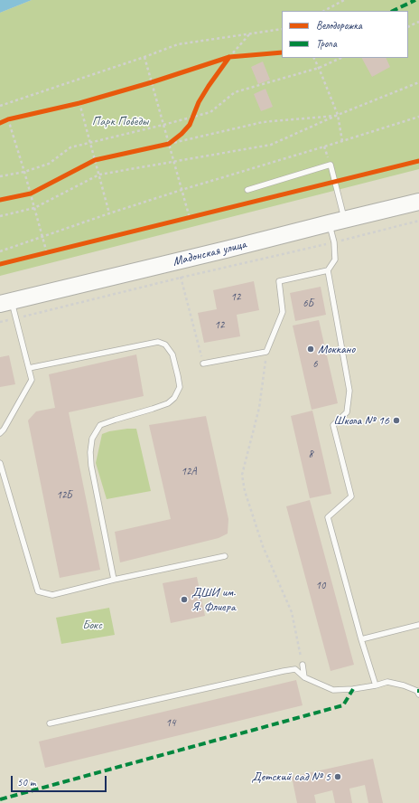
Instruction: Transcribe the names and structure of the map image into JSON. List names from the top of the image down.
{
  "streets": {
    "highway": ["Мадонская улица"]
  },
  "parks": ["Парк Победы", "Бокс"],
  "places": [
    "Моккано",
    "Школа № 16",
    "ДШИ им. Я. Флиера",
    "Детский сад № 5"
  ],
  "house_numbers": [
    "12",
    "6Б",
    "12",
    "6",
    "8",
    "12А",
    "12Б",
    "10",
    "14"
  ],
  "legend": ["Велодорожка", "Тропа"],
  "scale_bar": "50 m"
}
